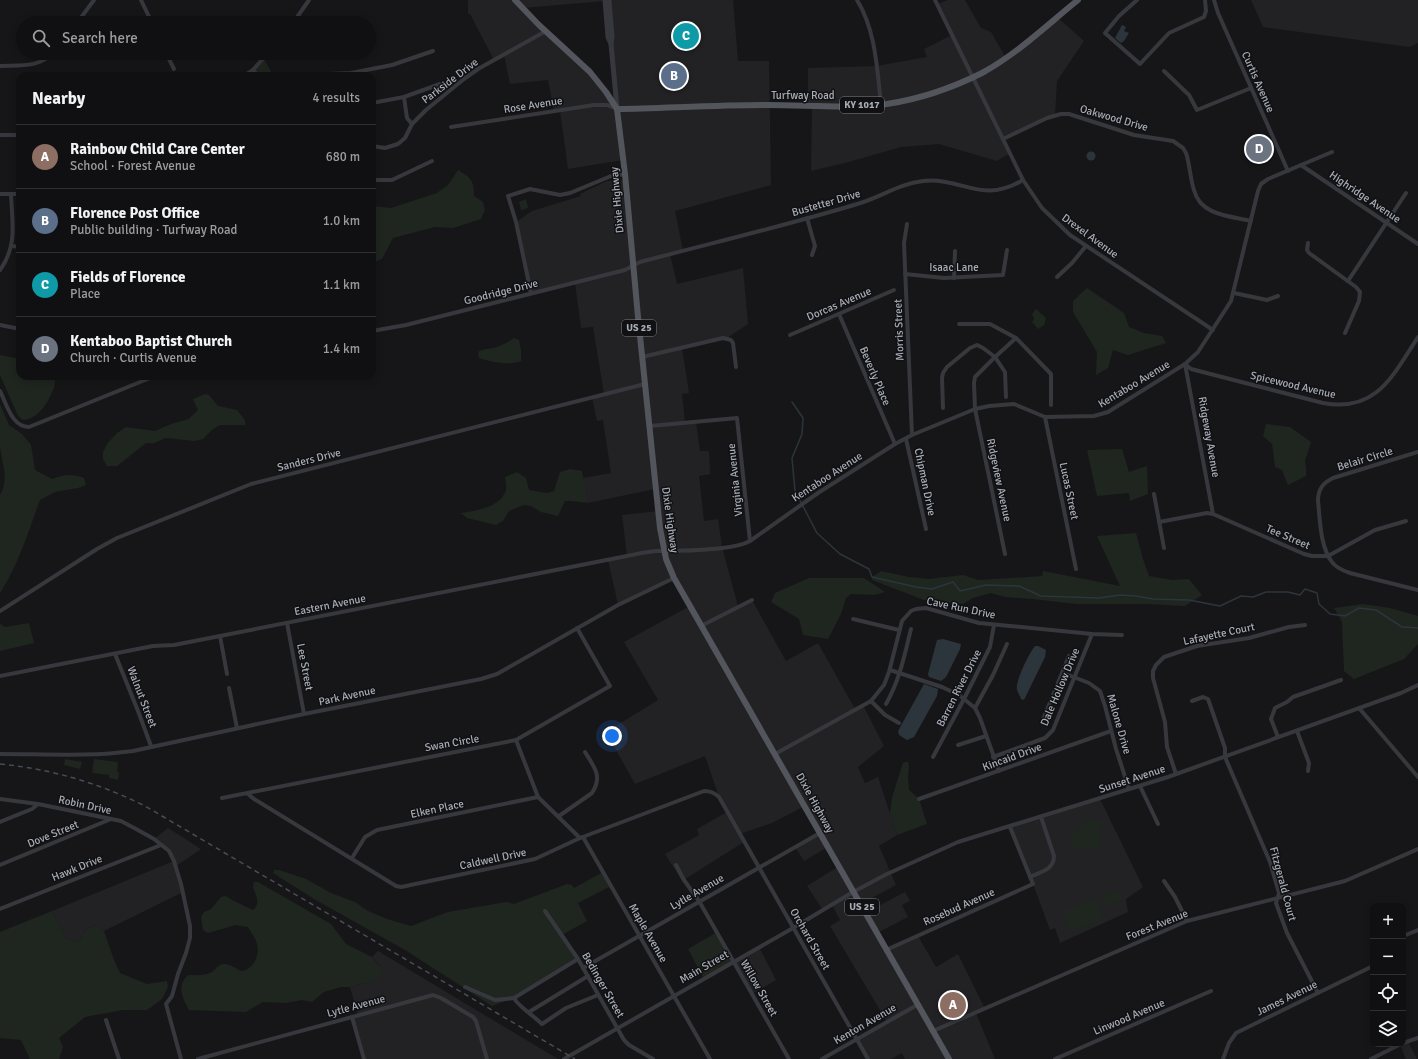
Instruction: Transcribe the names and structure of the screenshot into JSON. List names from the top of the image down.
{
  "streets": {
    "main road": [
      "Turfway Road",
      "KY 1017",
      "Dixie Highway",
      "US 25"
    ],
    "street": [
      "Parkside Drive",
      "Curtis Avenue",
      "Rose Avenue",
      "Oakwood Drive",
      "Highridge Avenue",
      "Bustetter Drive",
      "Drexel Avenue",
      "Isaac Lane",
      "Goodridge Drive",
      "Dorcas Avenue",
      "Morris Street",
      "Beverly Place",
      "Kentaboo Avenue",
      "Spicewood Avenue",
      "Ridgeway Avenue",
      "Belair Circle",
      "Sanders Drive",
      "Virginia Avenue",
      "Ridgeview Avenue",
      "Chipman Drive",
      "Lucas Street",
      "Tee Street",
      "Eastern Avenue",
      "Cave Run Drive",
      "Lafayette Court",
      "Lee Street",
      "Dale Hollow Drive",
      "Barren River Drive",
      "Park Avenue",
      "Walnut Street",
      "Malone Drive",
      "Swan Circle",
      "Kincaid Drive",
      "Sunset Avenue",
      "Robin Drive",
      "Elken Place",
      "Dove Street",
      "Caldwell Drive",
      "Hawk Drive",
      "Fitzgerald Court",
      "Lytle Avenue",
      "Rosebud Avenue",
      "Forest Avenue",
      "Maple Avenue",
      "Orchard Street",
      "Main Street",
      "Bedinger Street",
      "Willow Street",
      "James Avenue",
      "Linwood Avenue",
      "Kenton Avenue"
    ]
  },
  "crossings": [
    ["Parkside Drive", "Dixie Highway"],
    ["Curtis Avenue", "Kentaboo Avenue"],
    ["Turfway Road", "Rose Avenue"],
    ["Turfway Road", "Dixie Highway"],
    ["Turfway Road", "Drexel Avenue"],
    ["Rose Avenue", "Dixie Highway"],
    ["Oakwood Drive", "Drexel Avenue"],
    ["Oakwood Drive", "Kentaboo Avenue"],
    ["Highridge Avenue", "Kentaboo Avenue"],
    ["Dixie Highway", "Bustetter Drive"],
    ["Dixie Highway", "Goodridge Drive"],
    ["Dixie Highway", "Kentaboo Avenue"],
    ["Dixie Highway", "Sanders Drive"],
    ["Dixie Highway", "Virginia Avenue"],
    ["Dixie Highway", "Eastern Avenue"],
    ["Dixie Highway", "Cave Run Drive"],
    ["Dixie Highway", "Park Avenue"],
    ["Dixie Highway", "Sunset Avenue"],
    ["Dixie Highway", "Lytle Avenue"],
    ["Dixie Highway", "Rosebud Avenue"],
    ["Dixie Highway", "Forest Avenue"],
    ["Dixie Highway", "Main Street"],
    ["Dixie Highway", "Kenton Avenue"],
    ["Bustetter Drive", "Drexel Avenue"],
    ["Bustetter Drive", "Goodridge Drive"],
    ["Drexel Avenue", "Kentaboo Avenue"],
    ["Isaac Lane", "Morris Street"],
    ["Dorcas Avenue", "Beverly Place"],
    ["Morris Street", "Kentaboo Avenue"],
    ["Beverly Place", "Kentaboo Avenue"],
    ["Kentaboo Avenue", "Spicewood Avenue"],
    ["Kentaboo Avenue", "Ridgeway Avenue"],
    ["Kentaboo Avenue", "Virginia Avenue"],
    ["Kentaboo Avenue", "Ridgeview Avenue"],
    ["Kentaboo Avenue", "Chipman Drive"],
    ["Kentaboo Avenue", "Lucas Street"],
    ["Kentaboo Avenue", "Eastern Avenue"],
    ["Spicewood Avenue", "Ridgeway Avenue"],
    ["Ridgeway Avenue", "Tee Street"],
    ["Belair Circle", "Tee Street"],
    ["Eastern Avenue", "Lee Street"],
    ["Eastern Avenue", "Walnut Street"],
    ["Cave Run Drive", "Dale Hollow Drive"],
    ["Cave Run Drive", "Barren River Drive"],
    ["Lafayette Court", "Sunset Avenue"],
    ["Lee Street", "Park Avenue"],
    ["Dale Hollow Drive", "Malone Drive"],
    ["Park Avenue", "Walnut Street"],
    ["Park Avenue", "Swan Circle"],
    ["Malone Drive", "Kincaid Drive"],
    ["Malone Drive", "Sunset Avenue"],
    ["Swan Circle", "Caldwell Drive"],
    ["Swan Circle", "Maple Avenue"],
    ["Sunset Avenue", "Fitzgerald Court"],
    ["Sunset Avenue", "Main Street"],
    ["Robin Drive", "Dove Street"],
    ["Robin Drive", "Hawk Drive"],
    ["Elken Place", "Caldwell Drive"],
    ["Elken Place", "Maple Avenue"],
    ["Caldwell Drive", "Maple Avenue"],
    ["Caldwell Drive", "Orchard Street"],
    ["Fitzgerald Court", "Forest Avenue"],
    ["Fitzgerald Court", "James Avenue"],
    ["Lytle Avenue", "Maple Avenue"],
    ["Lytle Avenue", "Orchard Street"],
    ["Lytle Avenue", "Bedinger Street"],
    ["Lytle Avenue", "Willow Street"],
    ["Maple Avenue", "Main Street"],
    ["Orchard Street", "Main Street"],
    ["Orchard Street", "Kenton Avenue"],
    ["Main Street", "Bedinger Street"],
    ["Main Street", "Willow Street"]
  ],
  "page": {
    "search": "Search here",
    "pins": [
      "C",
      "B",
      "D",
      "A"
    ],
    "heading": ["Nearby", "4 results"],
    "list": [
      {
        "mark": "A",
        "name": "Rainbow Child Care Center",
        "note": "School · Forest Avenue",
        "value": "680 m"
      },
      {
        "mark": "B",
        "name": "Florence Post Office",
        "note": "Public building · Turfway Road",
        "value": "1.0 km"
      },
      {
        "mark": "C",
        "name": "Fields of Florence",
        "note": "Place",
        "value": "1.1 km"
      },
      {
        "mark": "D",
        "name": "Kentaboo Baptist Church",
        "note": "Church · Curtis Avenue",
        "value": "1.4 km"
      }
    ],
    "map_buttons": ["+", "−"]
  }
}
